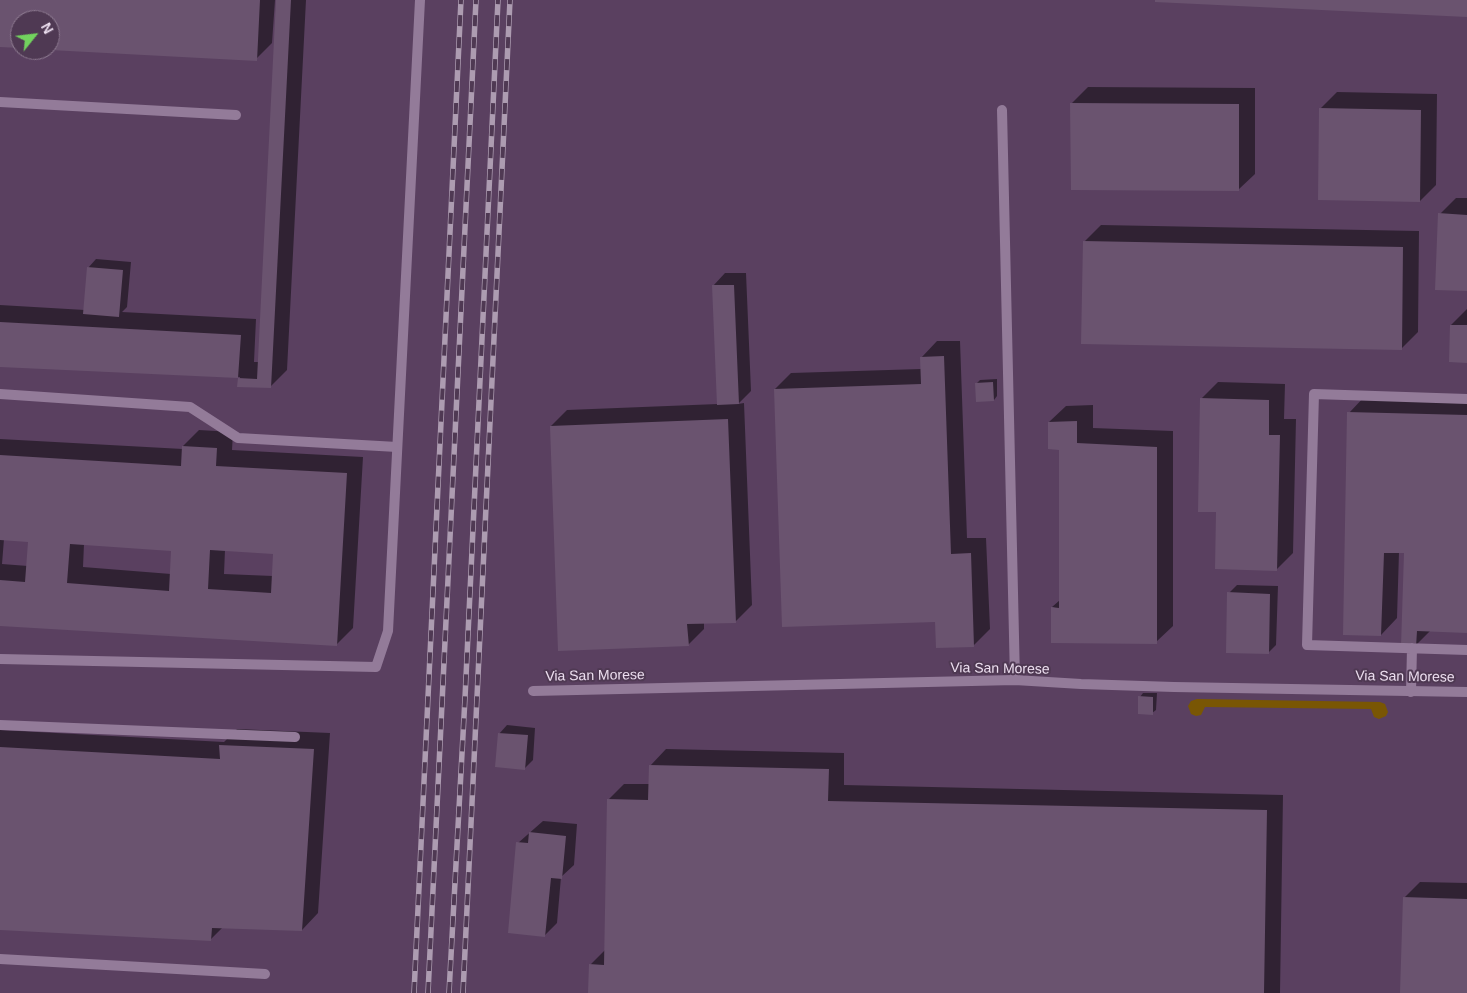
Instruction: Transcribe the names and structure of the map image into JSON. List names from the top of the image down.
{
  "streets": {
    "street": ["Via San Morese"]
  },
  "north": "top right"
}
